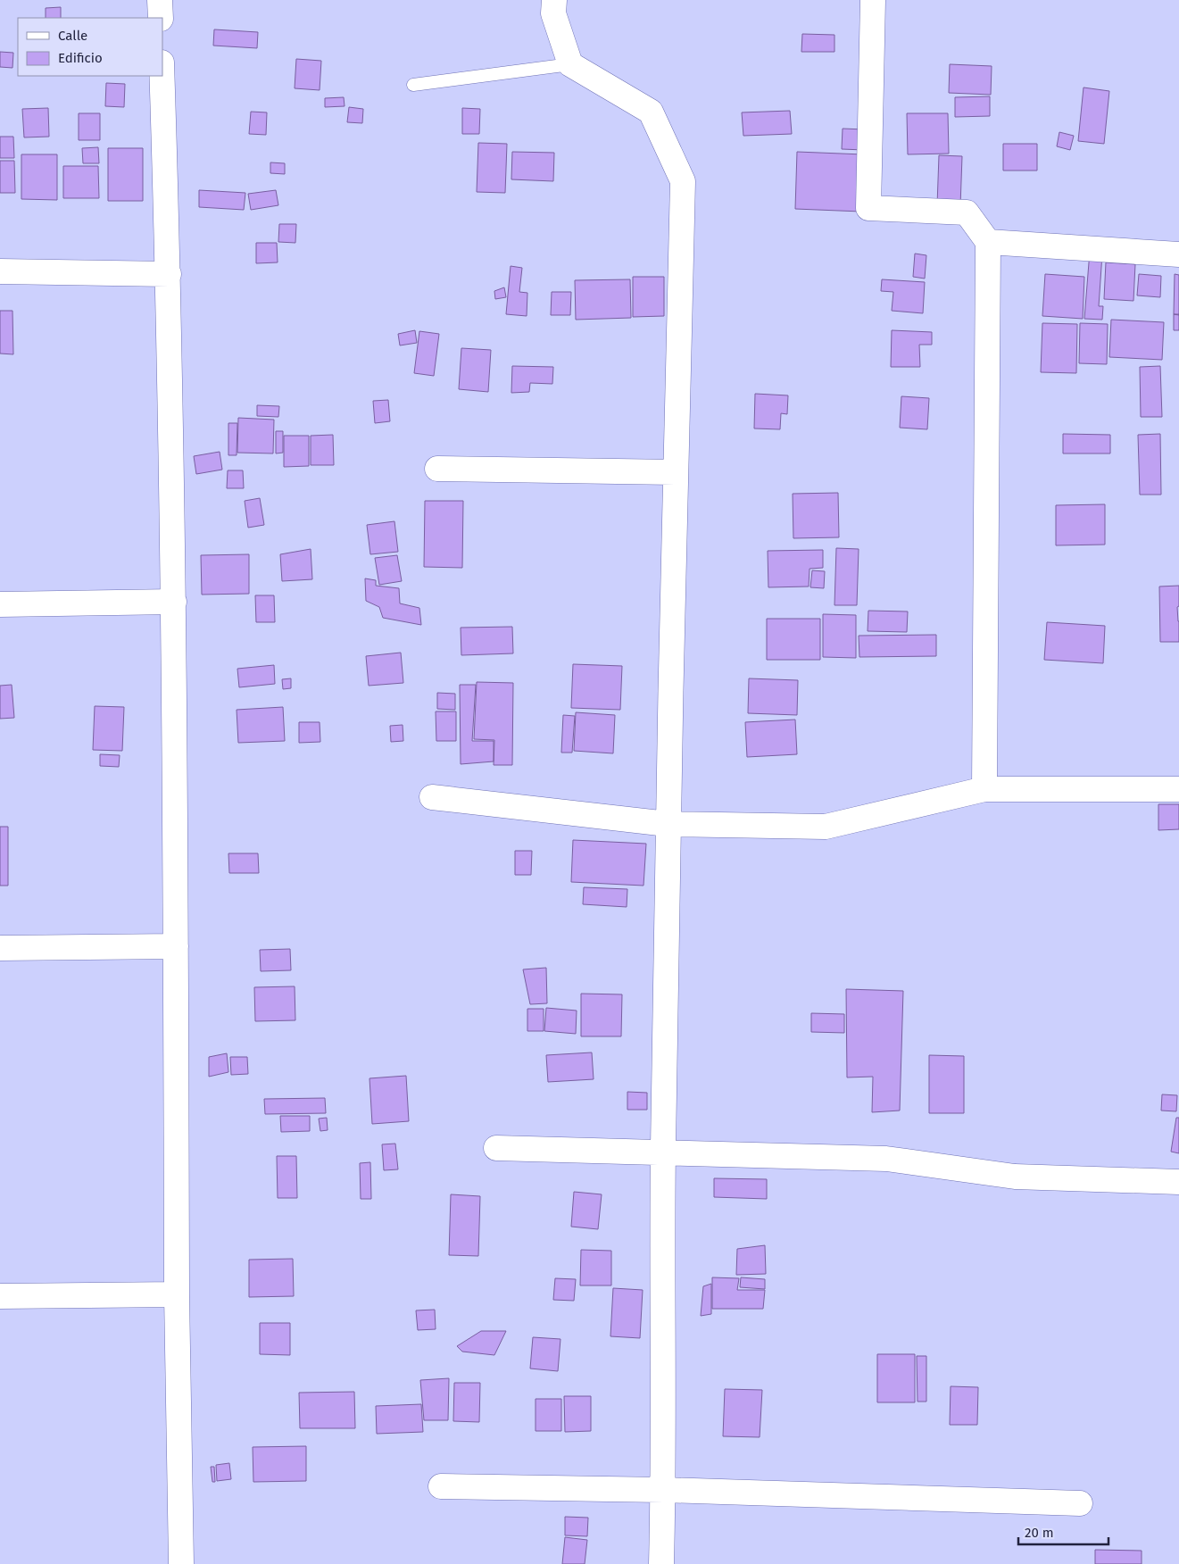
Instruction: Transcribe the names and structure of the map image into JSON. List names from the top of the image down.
{
  "legend": ["Calle", "Edificio"],
  "scale_bar": "20 m"
}
